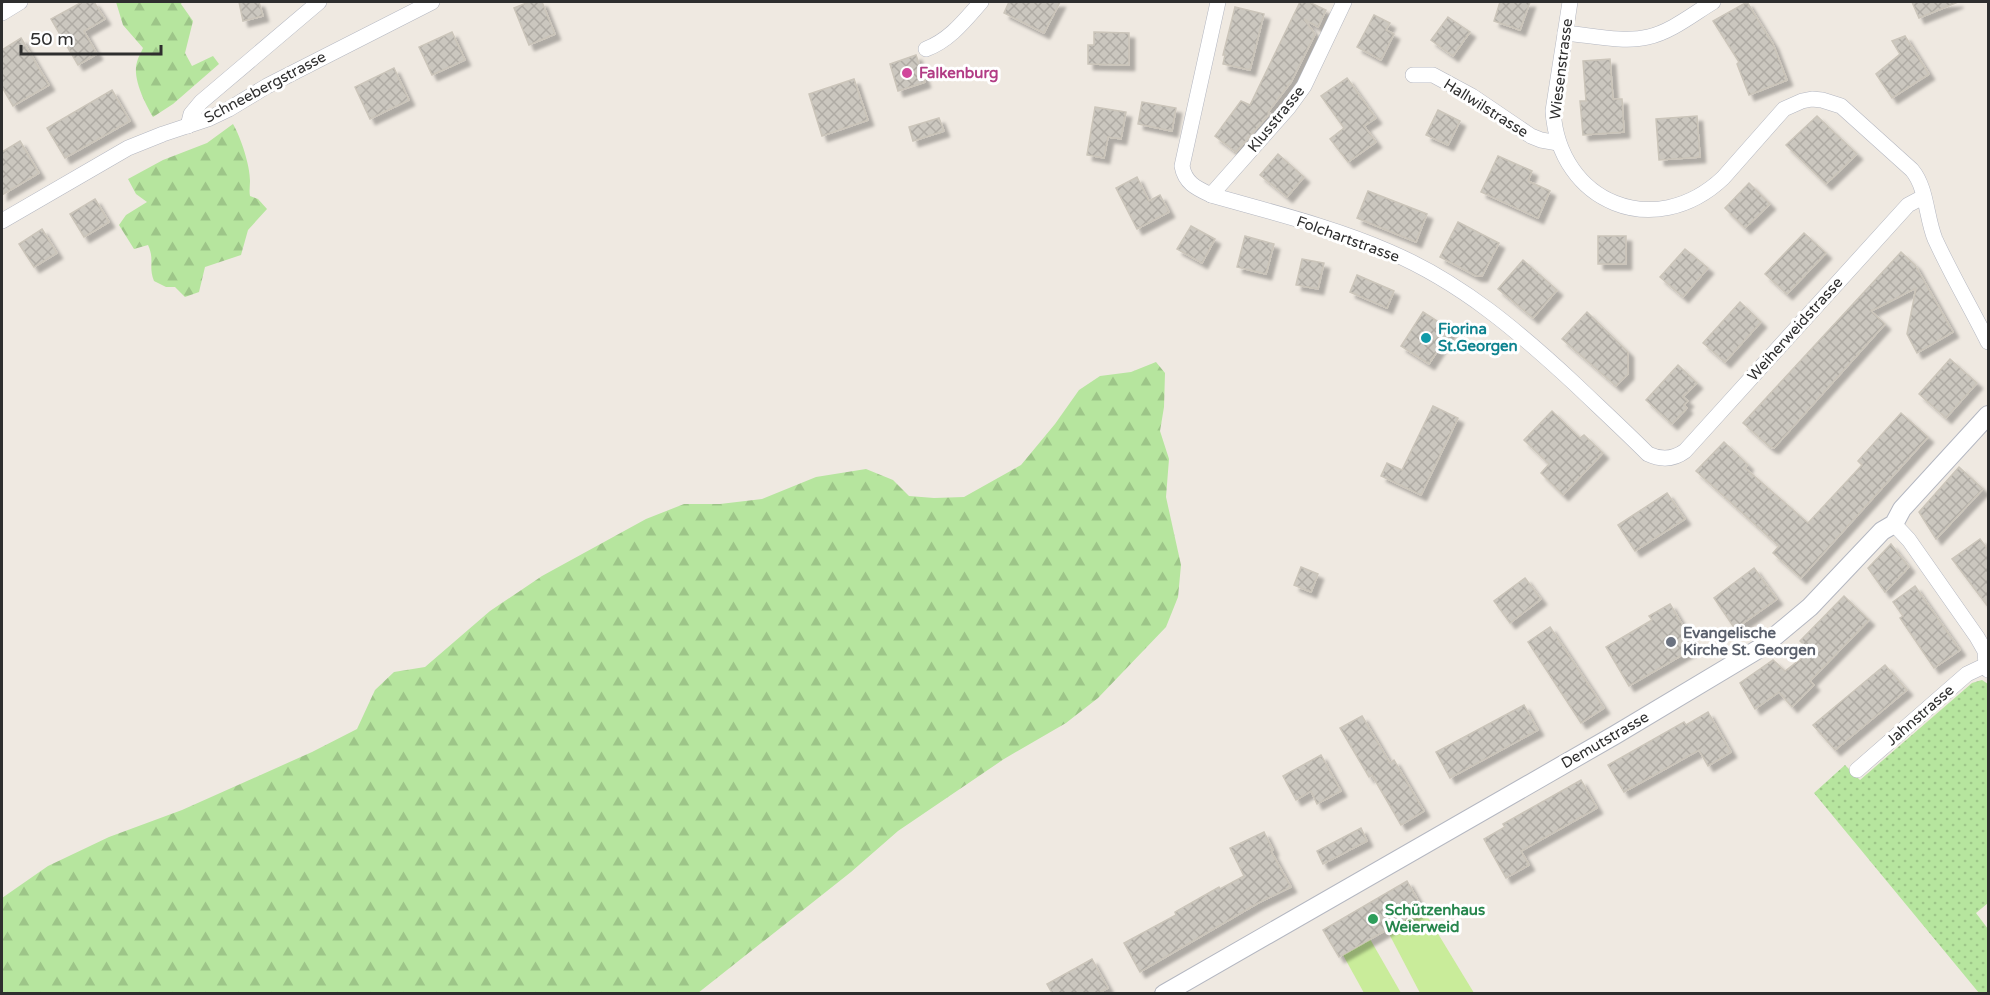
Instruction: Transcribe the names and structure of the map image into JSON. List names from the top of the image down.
{
  "streets": {
    "street": [
      "Wiesenstrasse",
      "Schneebergstrasse",
      "Hallwilstrasse",
      "Klusstrasse",
      "Folchartstrasse",
      "Weiherweidstrasse",
      "Jahnstrasse",
      "Demutstrasse"
    ]
  },
  "crossings": [
    ["Wiesenstrasse", "Hallwilstrasse"],
    ["Wiesenstrasse", "Weiherweidstrasse"],
    ["Klusstrasse", "Folchartstrasse"],
    ["Folchartstrasse", "Weiherweidstrasse"]
  ],
  "places": [
    "Falkenburg",
    "Fiorina St.Georgen",
    "Evangelische Kirche St. Georgen",
    "Schützenhaus Weierweid"
  ],
  "scale_bar": "50 m"
}
